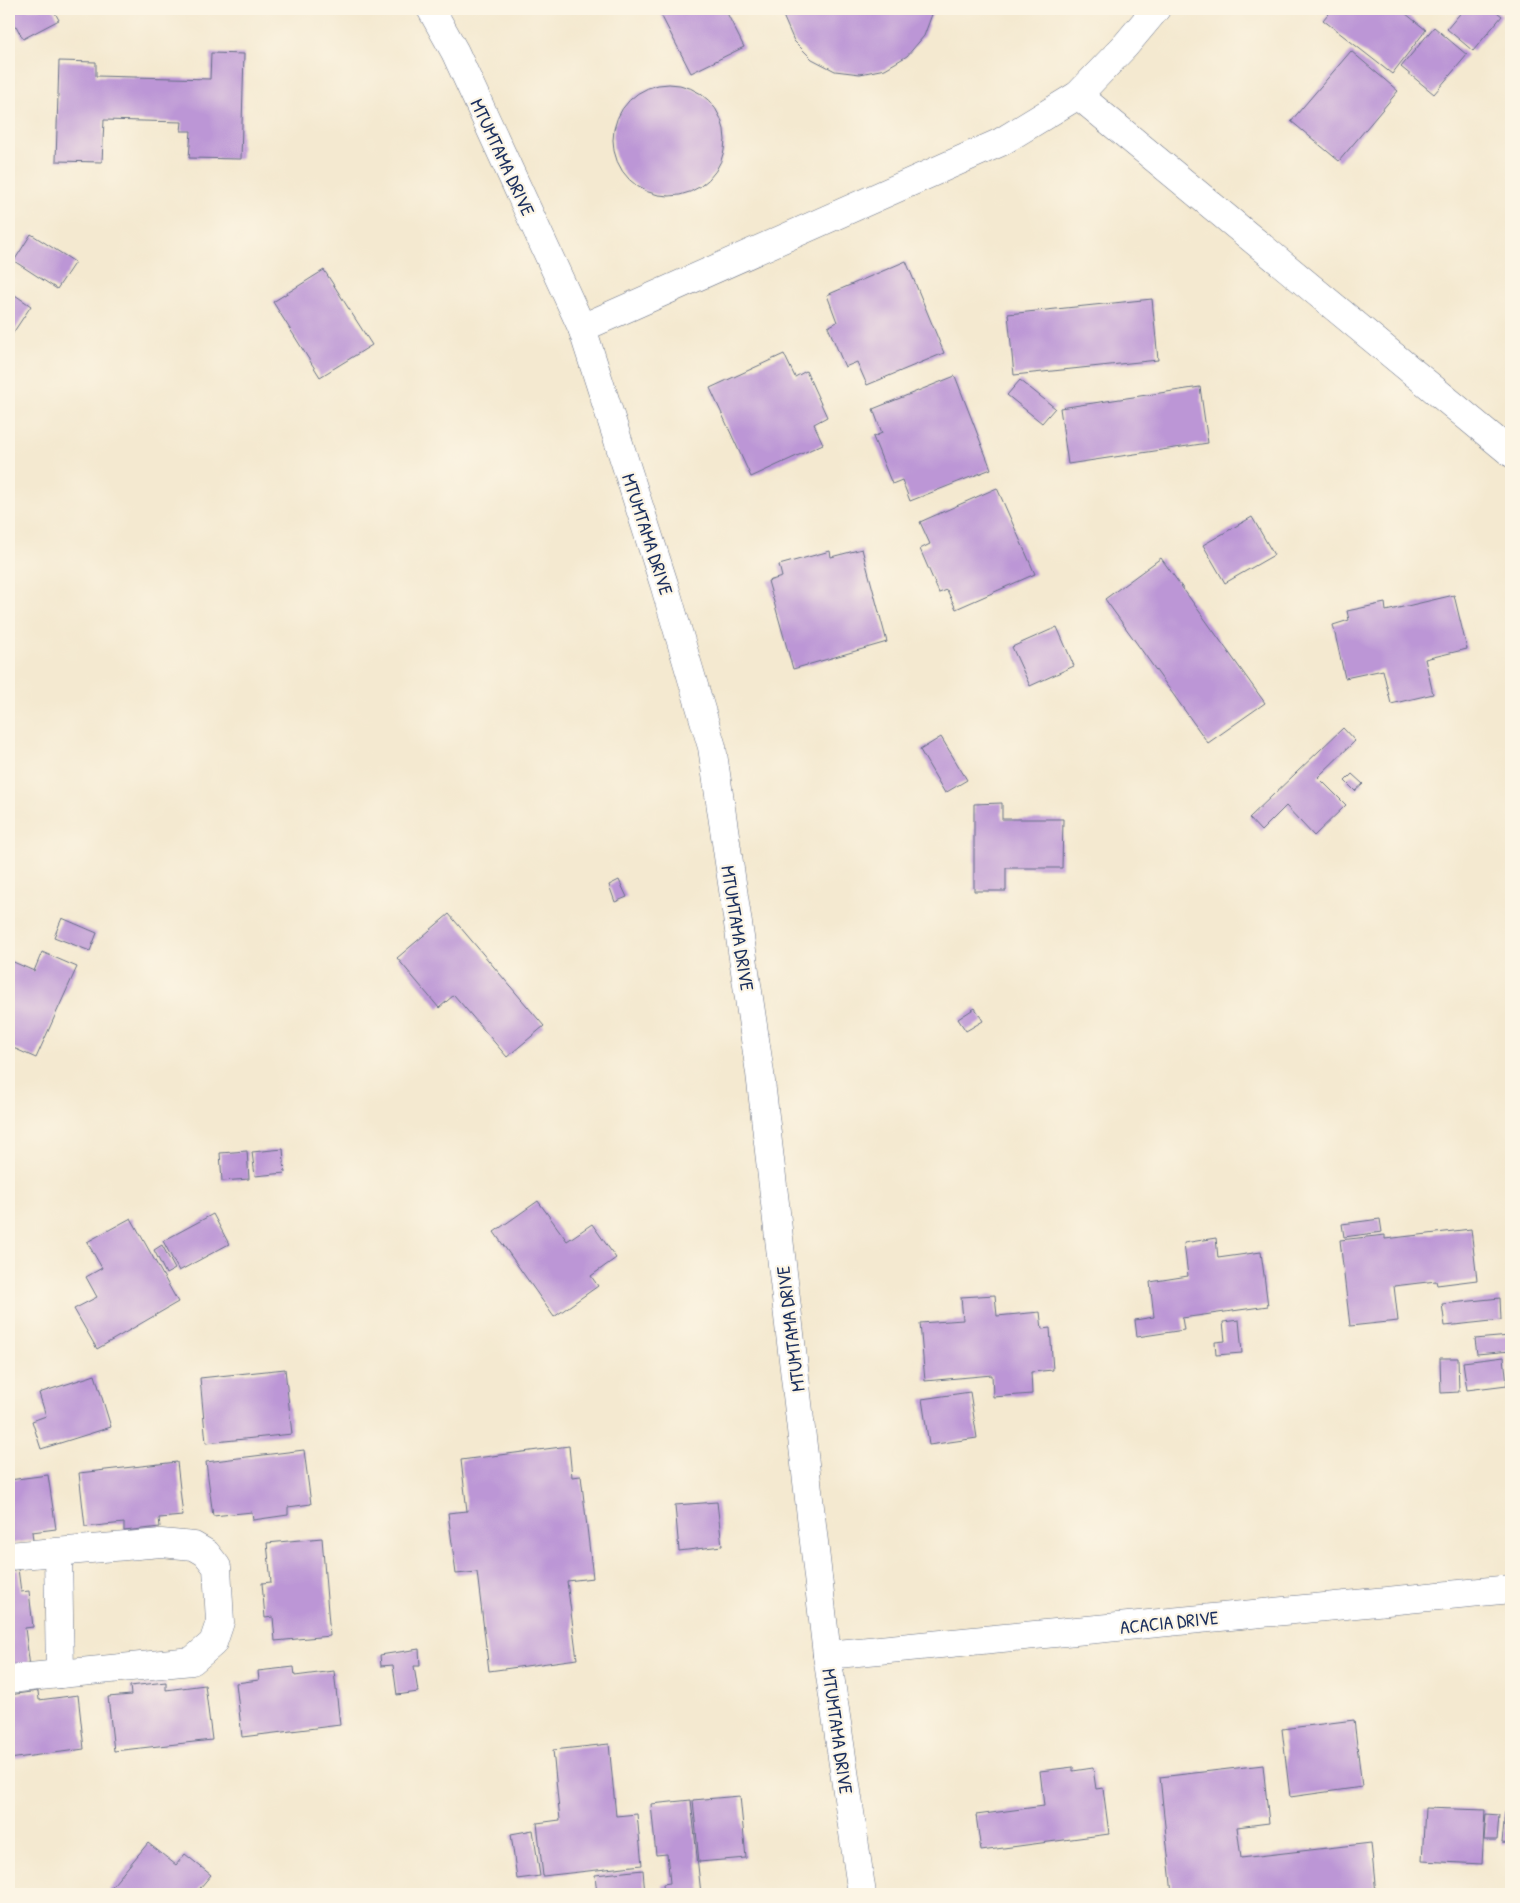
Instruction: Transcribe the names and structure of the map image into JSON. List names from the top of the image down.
{
  "streets": {
    "street": ["MTUMTAMA DRIVE", "ACACIA DRIVE"]
  },
  "crossings": [
    ["MTUMTAMA DRIVE", "ACACIA DRIVE"]
  ]
}
